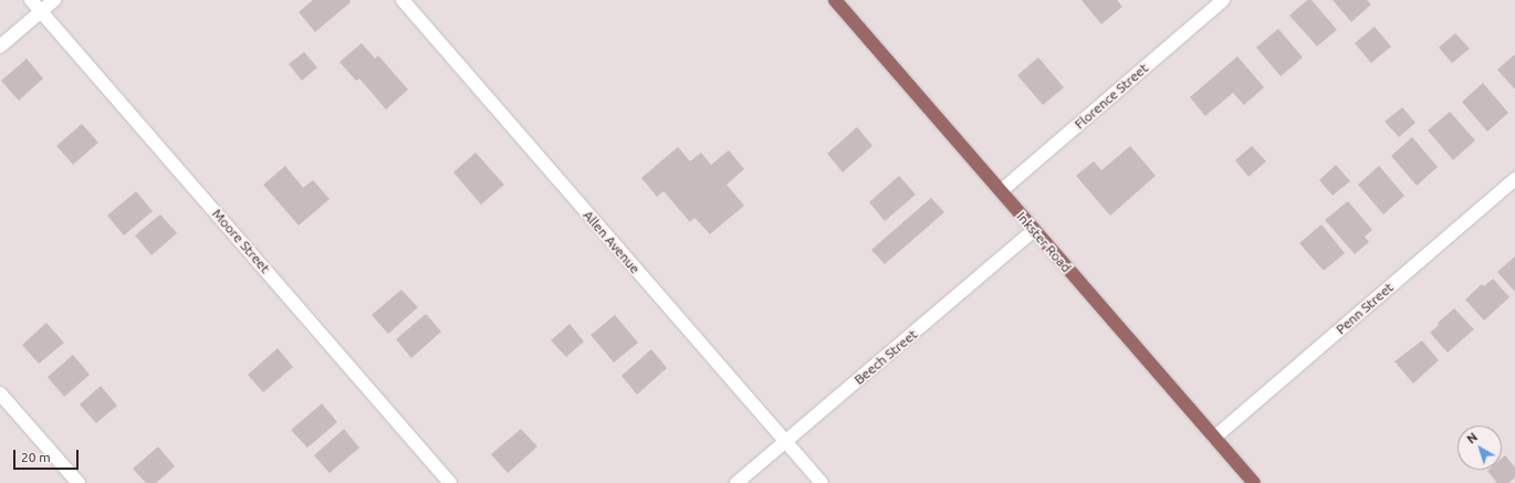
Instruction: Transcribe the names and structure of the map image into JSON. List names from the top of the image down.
{
  "streets": {
    "main road": ["Inkster Road"],
    "street": [
      "Florence Street",
      "Moore Street",
      "Allen Avenue",
      "Penn Street",
      "Beech Street"
    ]
  },
  "crossings": [
    ["Florence Street", "Inkster Road"],
    ["Allen Avenue", "Beech Street"],
    ["Inkster Road", "Penn Street"],
    ["Inkster Road", "Beech Street"]
  ],
  "scale_bar": "20 m",
  "north": "top left"
}
